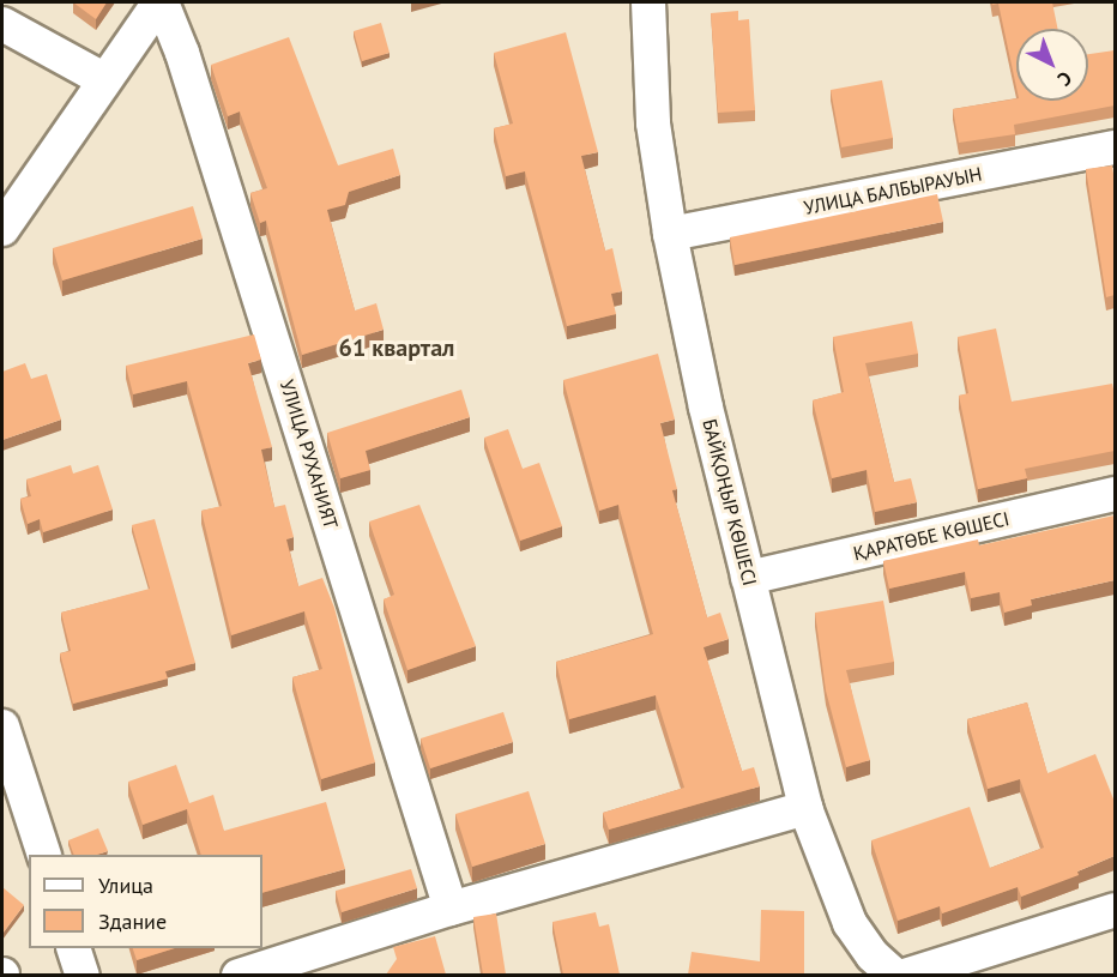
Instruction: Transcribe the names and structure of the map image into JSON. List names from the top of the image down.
{
  "streets": {
    "street": [
      "УЛИЦА БАЛБЫРАУЫН",
      "УЛИЦА РУХАНИЯТ",
      "БАЙҚОҢЫР КӨШЕСІ",
      "ҚАРАТӨБЕ КӨШЕСІ"
    ]
  },
  "crossings": [
    ["УЛИЦА БАЛБЫРАУЫН", "БАЙҚОҢЫР КӨШЕСІ"],
    ["БАЙҚОҢЫР КӨШЕСІ", "ҚАРАТӨБЕ КӨШЕСІ"]
  ],
  "districts": ["61 квартал"],
  "legend": ["Улица", "Здание"],
  "north": "bottom right"
}
